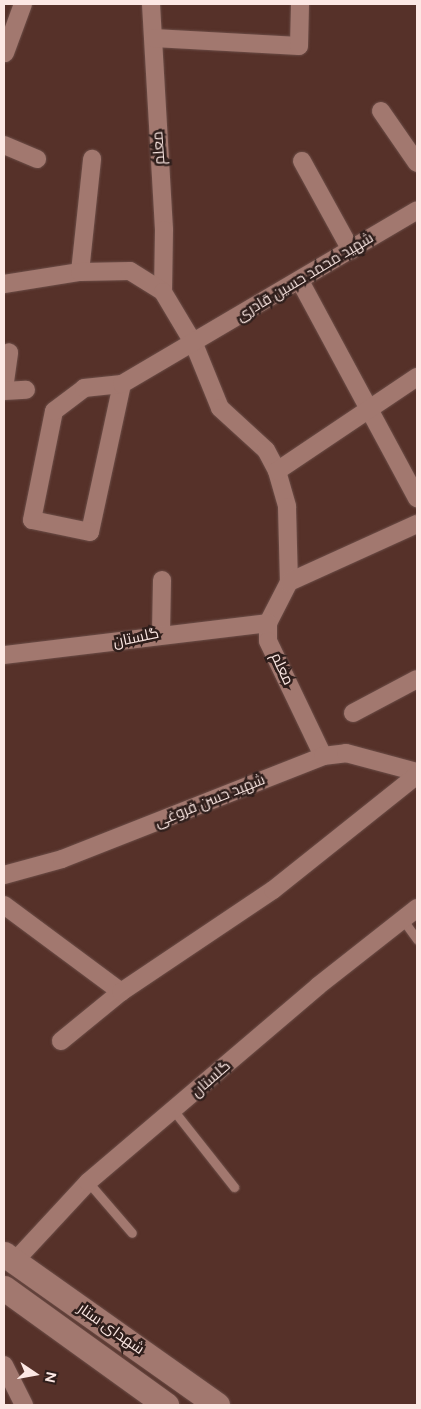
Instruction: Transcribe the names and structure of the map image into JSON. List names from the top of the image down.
{
  "streets": {
    "main road": ["شهدای ستار"],
    "street": [
      "معلم",
      "شهید محمد حسین قادری",
      "گلستان",
      "شهید حسن فروغی"
    ]
  },
  "crossings": [
    ["معلم", "گلستان"],
    ["معلم", "شهید حسن فروغی"],
    ["گلستان", "شهدای ستار"]
  ],
  "north": "right"
}
